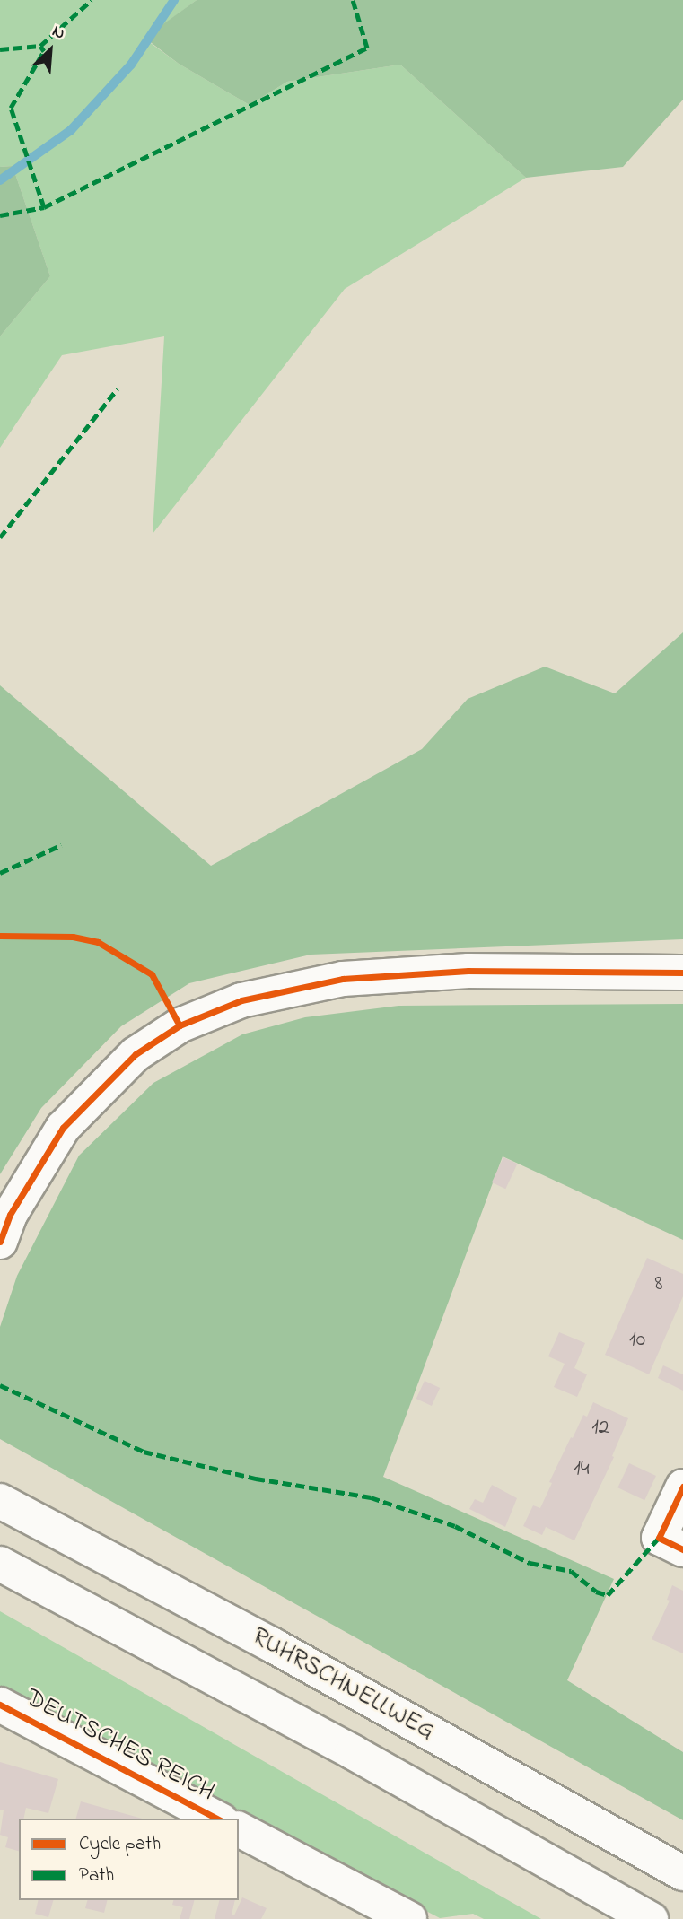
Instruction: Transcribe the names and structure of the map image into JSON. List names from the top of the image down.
{
  "streets": {
    "main road": ["RUHRSCHNELLWEG", "DEUTSCHES REICH"]
  },
  "house_numbers": [
    "8",
    "10",
    "12",
    "14"
  ],
  "legend": ["Cycle path", "Path"],
  "north": "top right"
}
